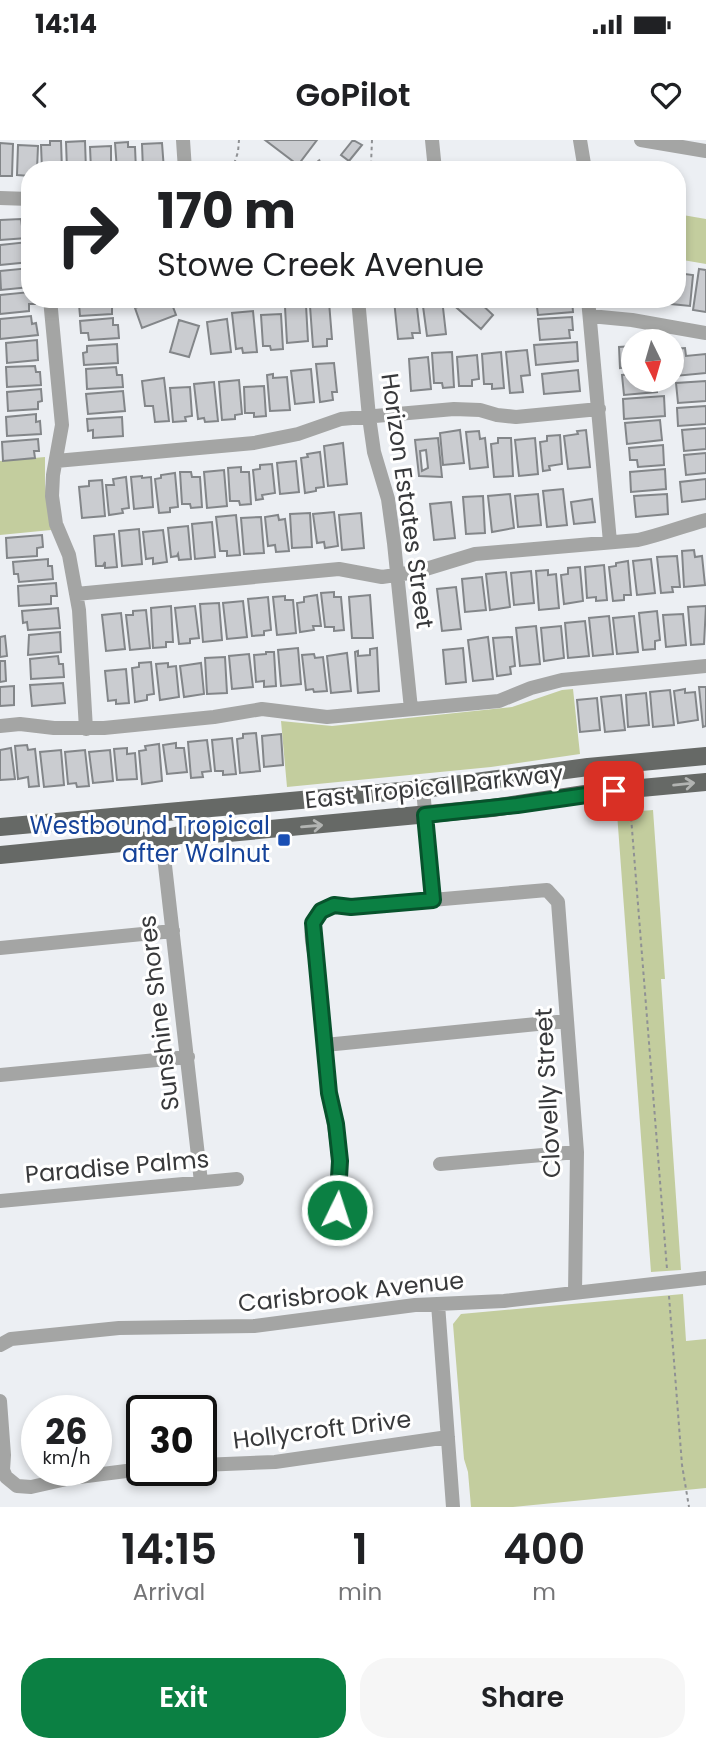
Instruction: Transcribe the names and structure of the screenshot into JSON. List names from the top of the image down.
{
  "streets": {
    "main road": ["East Tropical Parkway"],
    "street": [
      "Horizon Estates Street",
      "Sunshine Shores",
      "Clovelly Street",
      "Paradise Palms",
      "Carisbrook Avenue",
      "Hollycroft Drive"
    ]
  },
  "crossings": [
    ["East Tropical Parkway", "Sunshine Shores"],
    ["Sunshine Shores", "Paradise Palms"],
    ["Clovelly Street", "Carisbrook Avenue"]
  ],
  "places": {
    "transit": ["Westbound Tropical after Walnut"]
  },
  "north": "bottom",
  "page": {
    "status": "14:14",
    "header": "GoPilot",
    "turn": ["170 m", "Stowe Creek Avenue"],
    "speed": "26 km/h",
    "limit": "30",
    "eta": [
      "14:15",
      "Arrival",
      "1",
      "min",
      "400",
      "m"
    ],
    "buttons": ["Exit", "Share"]
  }
}
